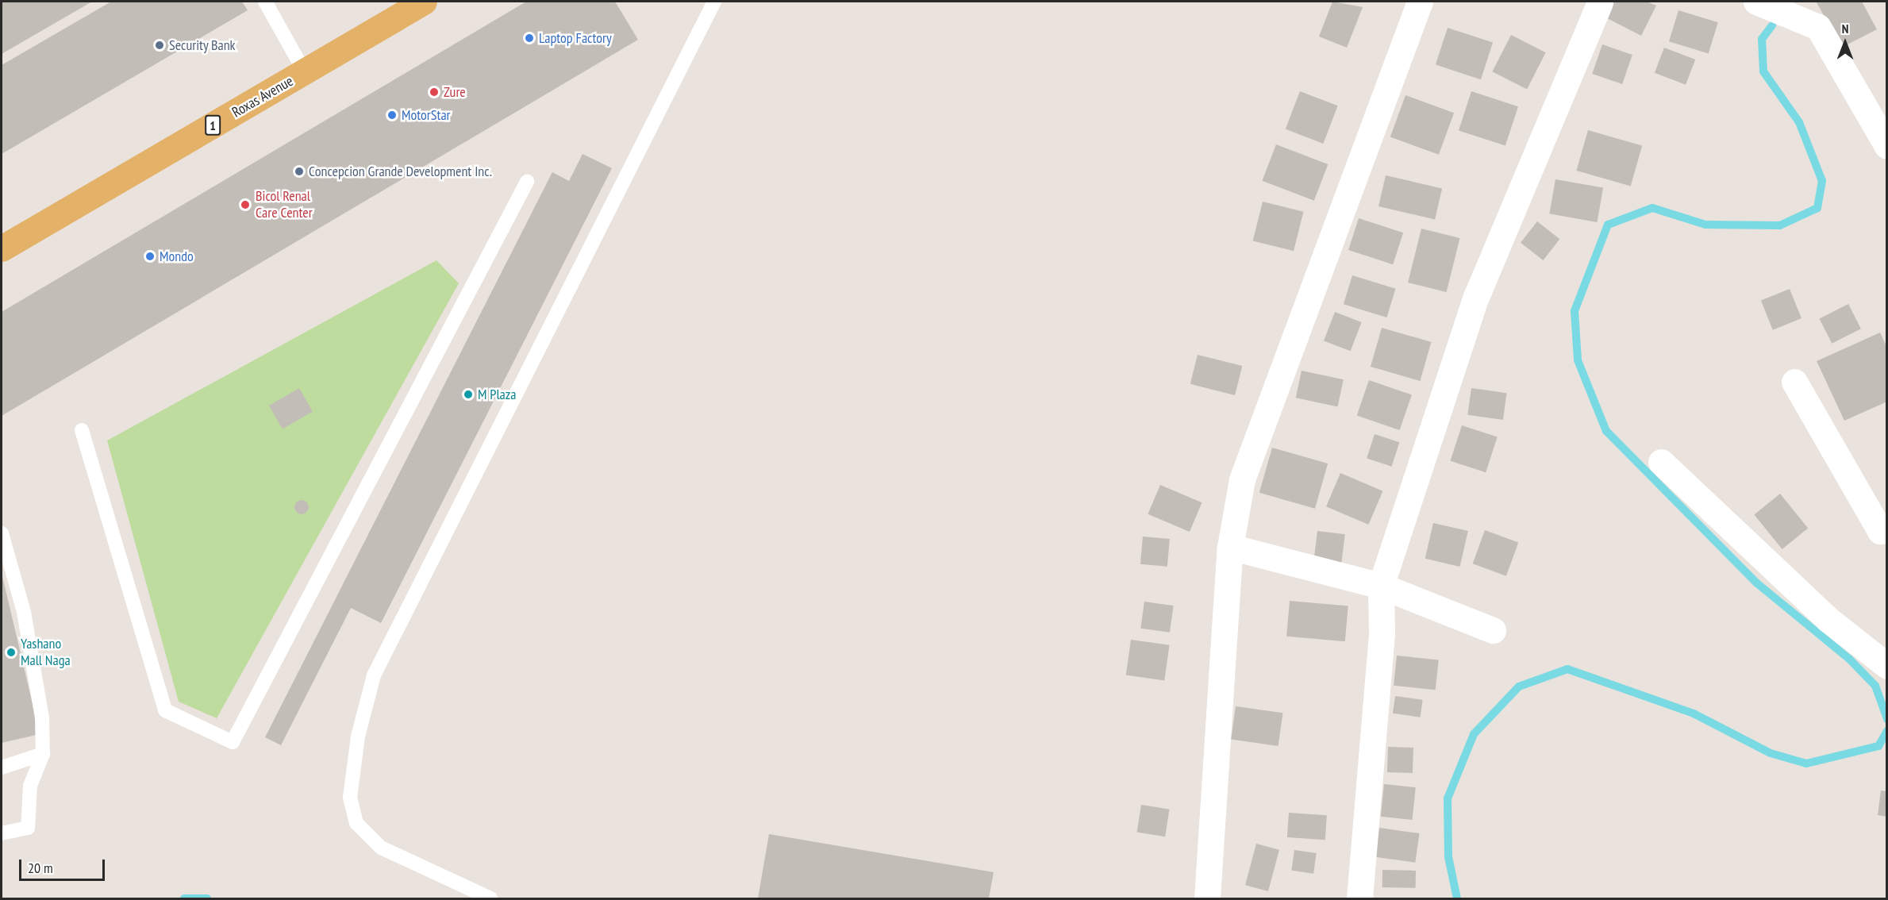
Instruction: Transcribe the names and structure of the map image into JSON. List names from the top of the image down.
{
  "streets": {
    "main road": ["Roxas Avenue", "1"]
  },
  "places": [
    "Laptop Factory",
    "Security Bank",
    "Zure",
    "MotorStar",
    "Concepcion Grande Development Inc.",
    "Bicol Renal Care Center",
    "Mondo",
    "M Plaza",
    "Yashano Mall Naga"
  ],
  "scale_bar": "20 m",
  "north": "top"
}
